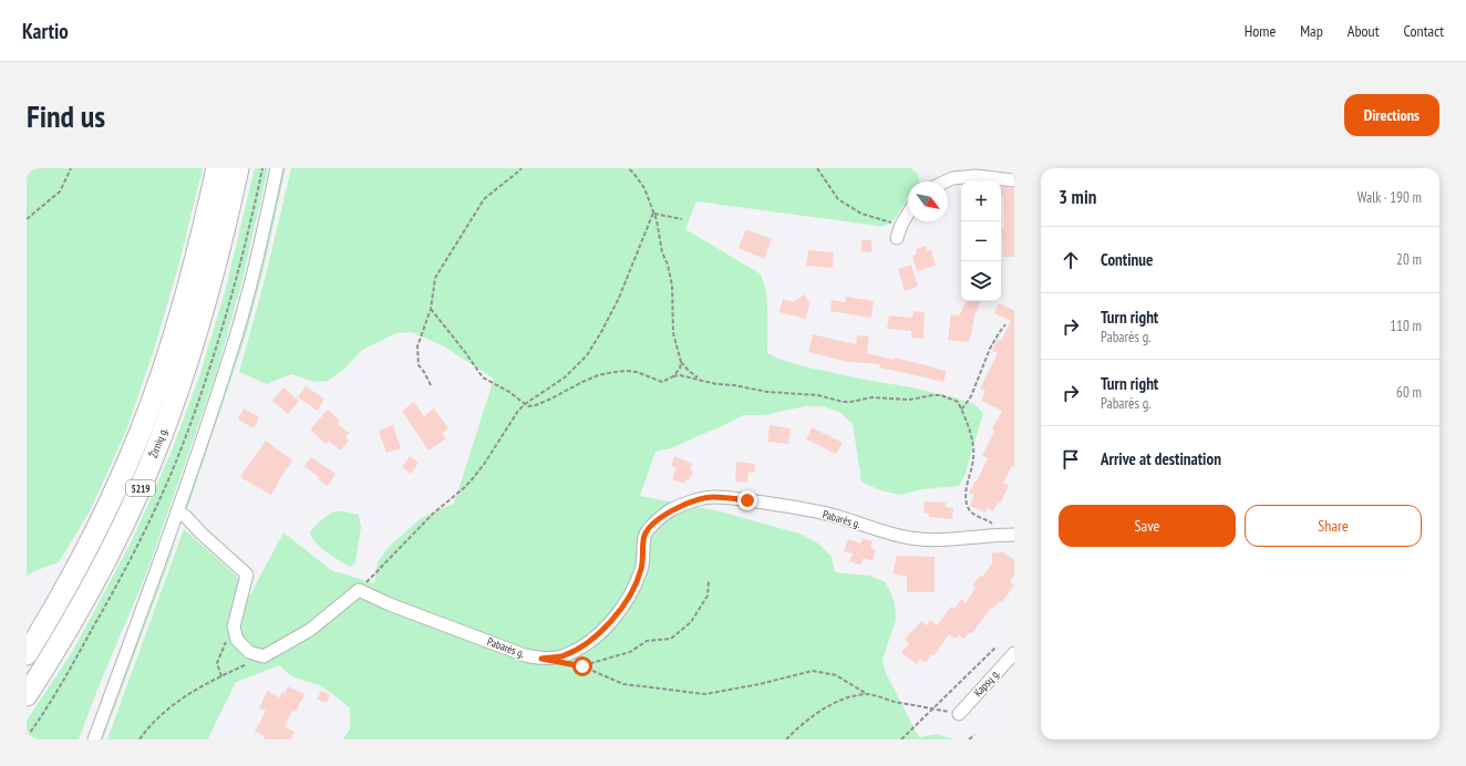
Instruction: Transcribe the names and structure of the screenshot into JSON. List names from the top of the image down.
{
  "streets": {
    "highway": ["Žirnių g.", "5219"],
    "street": ["Pabarės g.", "Kapsų g."]
  },
  "crossings": [
    ["Žirnių g.", "5219"]
  ],
  "north": "bottom right",
  "page": {
    "header": "Kartio",
    "nav": [
      "Home",
      "Map",
      "About",
      "Contact"
    ],
    "buttons": [
      "Directions",
      ["Save", "Share"]
    ],
    "title": "Find us",
    "heading": ["3 min", "Walk · 190 m"],
    "map_buttons": ["+", "−"],
    "list": [
      ["Continue", "20 m"],
      ["Turn right", "Pabarės g.", "110 m"],
      ["Turn right", "Pabarės g.", "60 m"],
      "Arrive at destination"
    ]
  }
}
